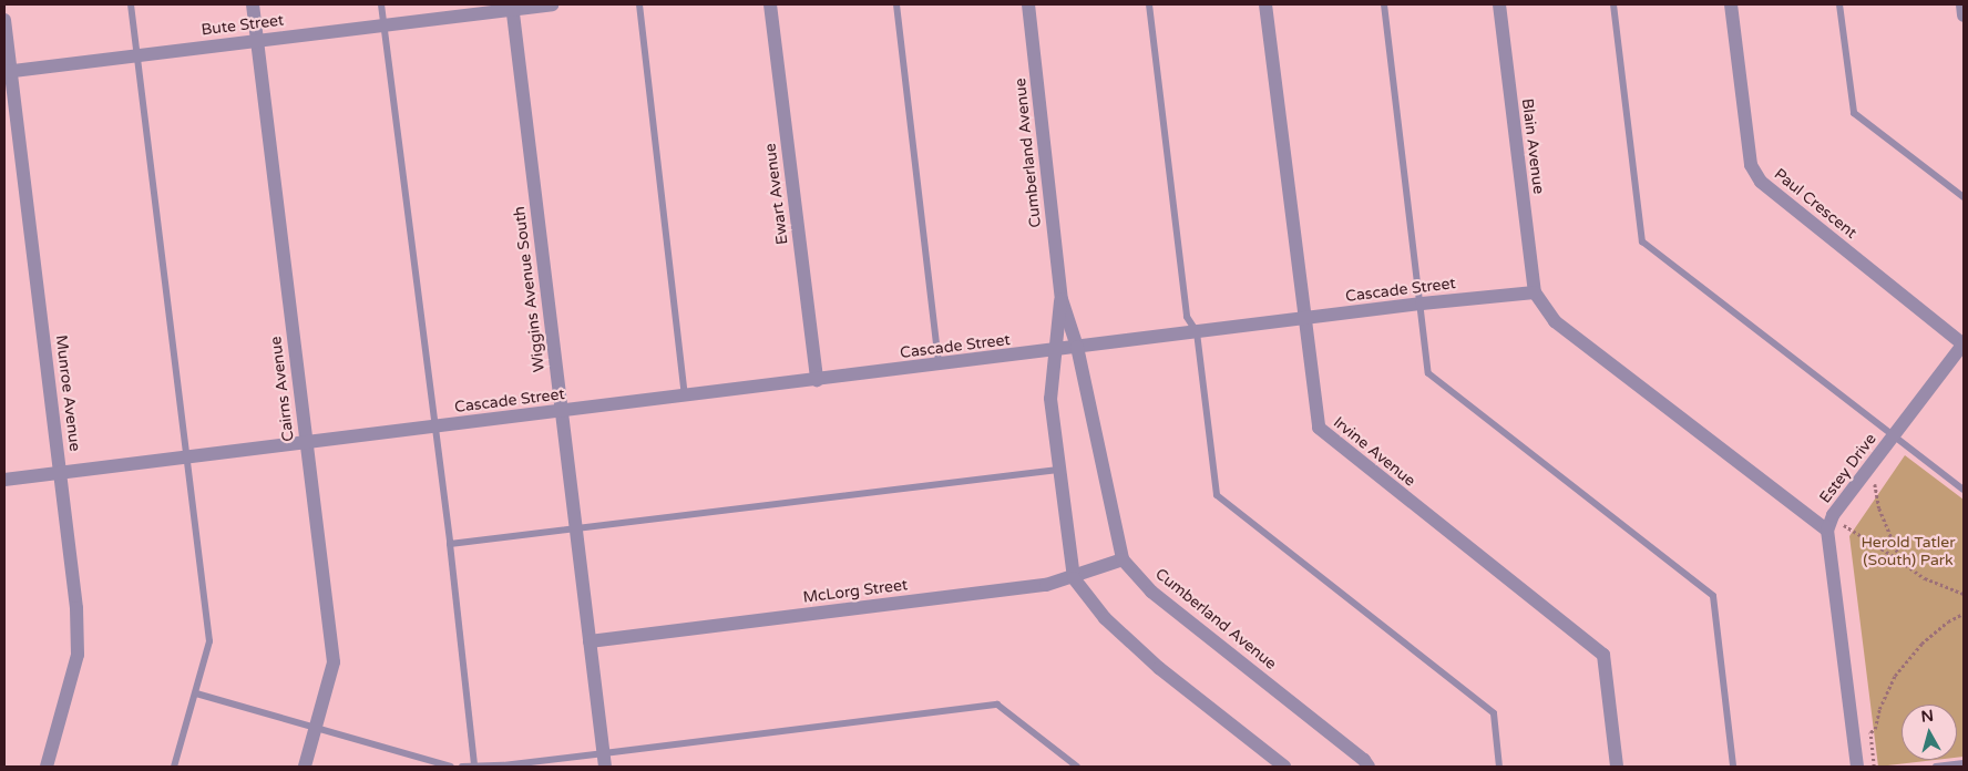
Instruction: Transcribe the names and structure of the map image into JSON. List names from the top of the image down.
{
  "streets": {
    "street": [
      "Bute Street",
      "Blain Avenue",
      "Cumberland Avenue",
      "Ewart Avenue",
      "Paul Crescent",
      "Wiggins Avenue South",
      "Cascade Street",
      "Cairns Avenue",
      "Munroe Avenue",
      "Irvine Avenue",
      "Estey Drive",
      "McLorg Street"
    ]
  },
  "crossings": [
    ["Bute Street", "Wiggins Avenue South"],
    ["Bute Street", "Cairns Avenue"],
    ["Bute Street", "Munroe Avenue"],
    ["Blain Avenue", "Cascade Street"],
    ["Cumberland Avenue", "Cascade Street"],
    ["Cumberland Avenue", "McLorg Street"],
    ["Ewart Avenue", "Cascade Street"],
    ["Paul Crescent", "Estey Drive"],
    ["Wiggins Avenue South", "Cascade Street"],
    ["Wiggins Avenue South", "McLorg Street"],
    ["Cascade Street", "Cairns Avenue"],
    ["Cascade Street", "Munroe Avenue"],
    ["Cascade Street", "Irvine Avenue"]
  ],
  "parks": ["Herold Tatler (South) Park"],
  "north": "top"
}
